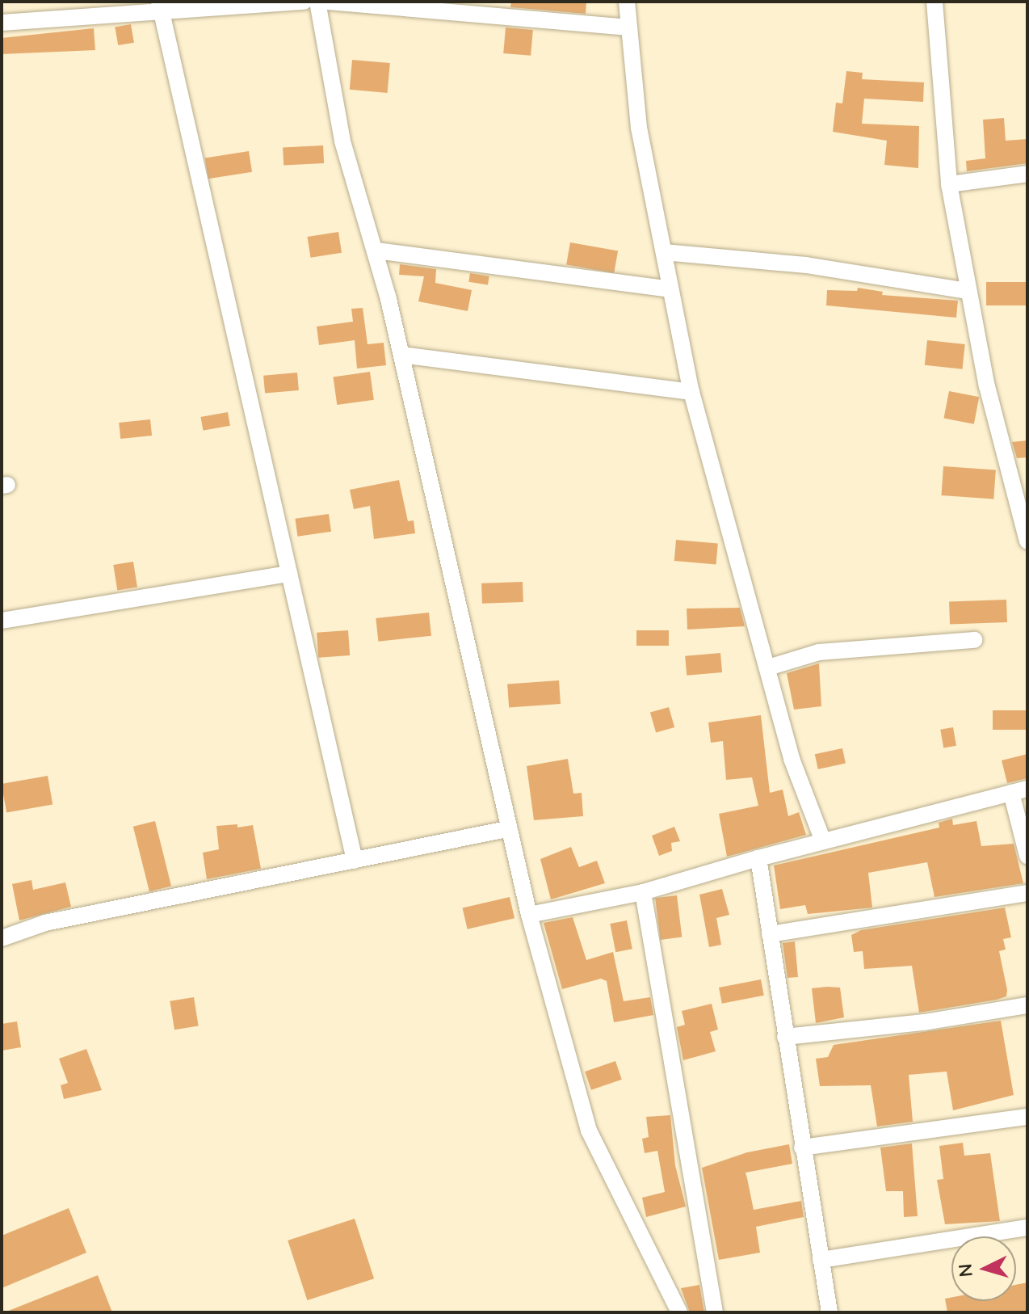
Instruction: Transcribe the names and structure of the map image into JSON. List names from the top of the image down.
{
  "north": "left"
}
